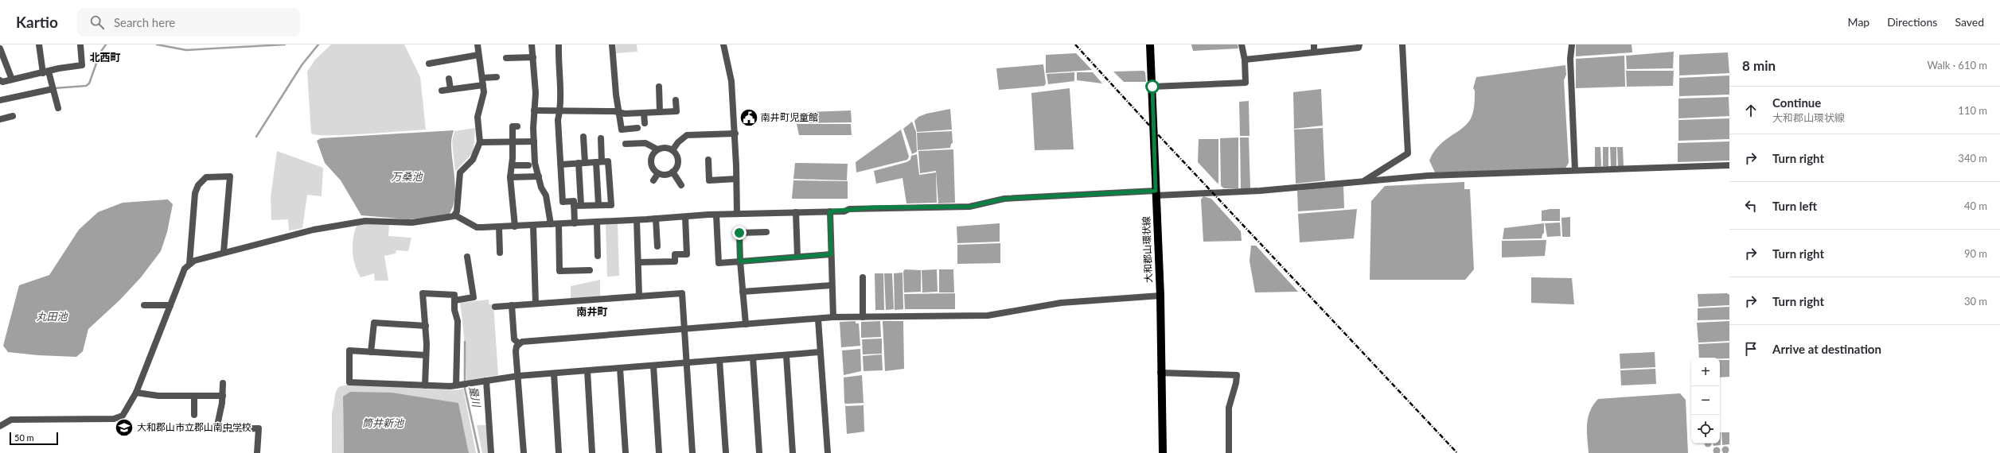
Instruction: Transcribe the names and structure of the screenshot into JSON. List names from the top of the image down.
{
  "streets": {
    "main road": ["大和郡山環状線"]
  },
  "districts": ["北西町", "南井町"],
  "water": [
    "万桑池",
    "丸田池",
    "量川",
    "筒井新池"
  ],
  "places": {
    "public building": ["南井町児童館"],
    "school or university": ["大和郡山市立郡山南中学校"]
  },
  "scale_bar": "50 m",
  "page": {
    "header": "Kartio",
    "search": "Search here",
    "nav": ["Map", "Directions", "Saved"],
    "heading": ["8 min", "Walk · 610 m"],
    "list": [
      ["Continue", "大和郡山環状線", "110 m"],
      ["Turn right", "340 m"],
      ["Turn left", "40 m"],
      ["Turn right", "90 m"],
      ["Turn right", "30 m"],
      "Arrive at destination"
    ],
    "map_buttons": ["+", "−"],
    "scale": "50 m"
  }
}
